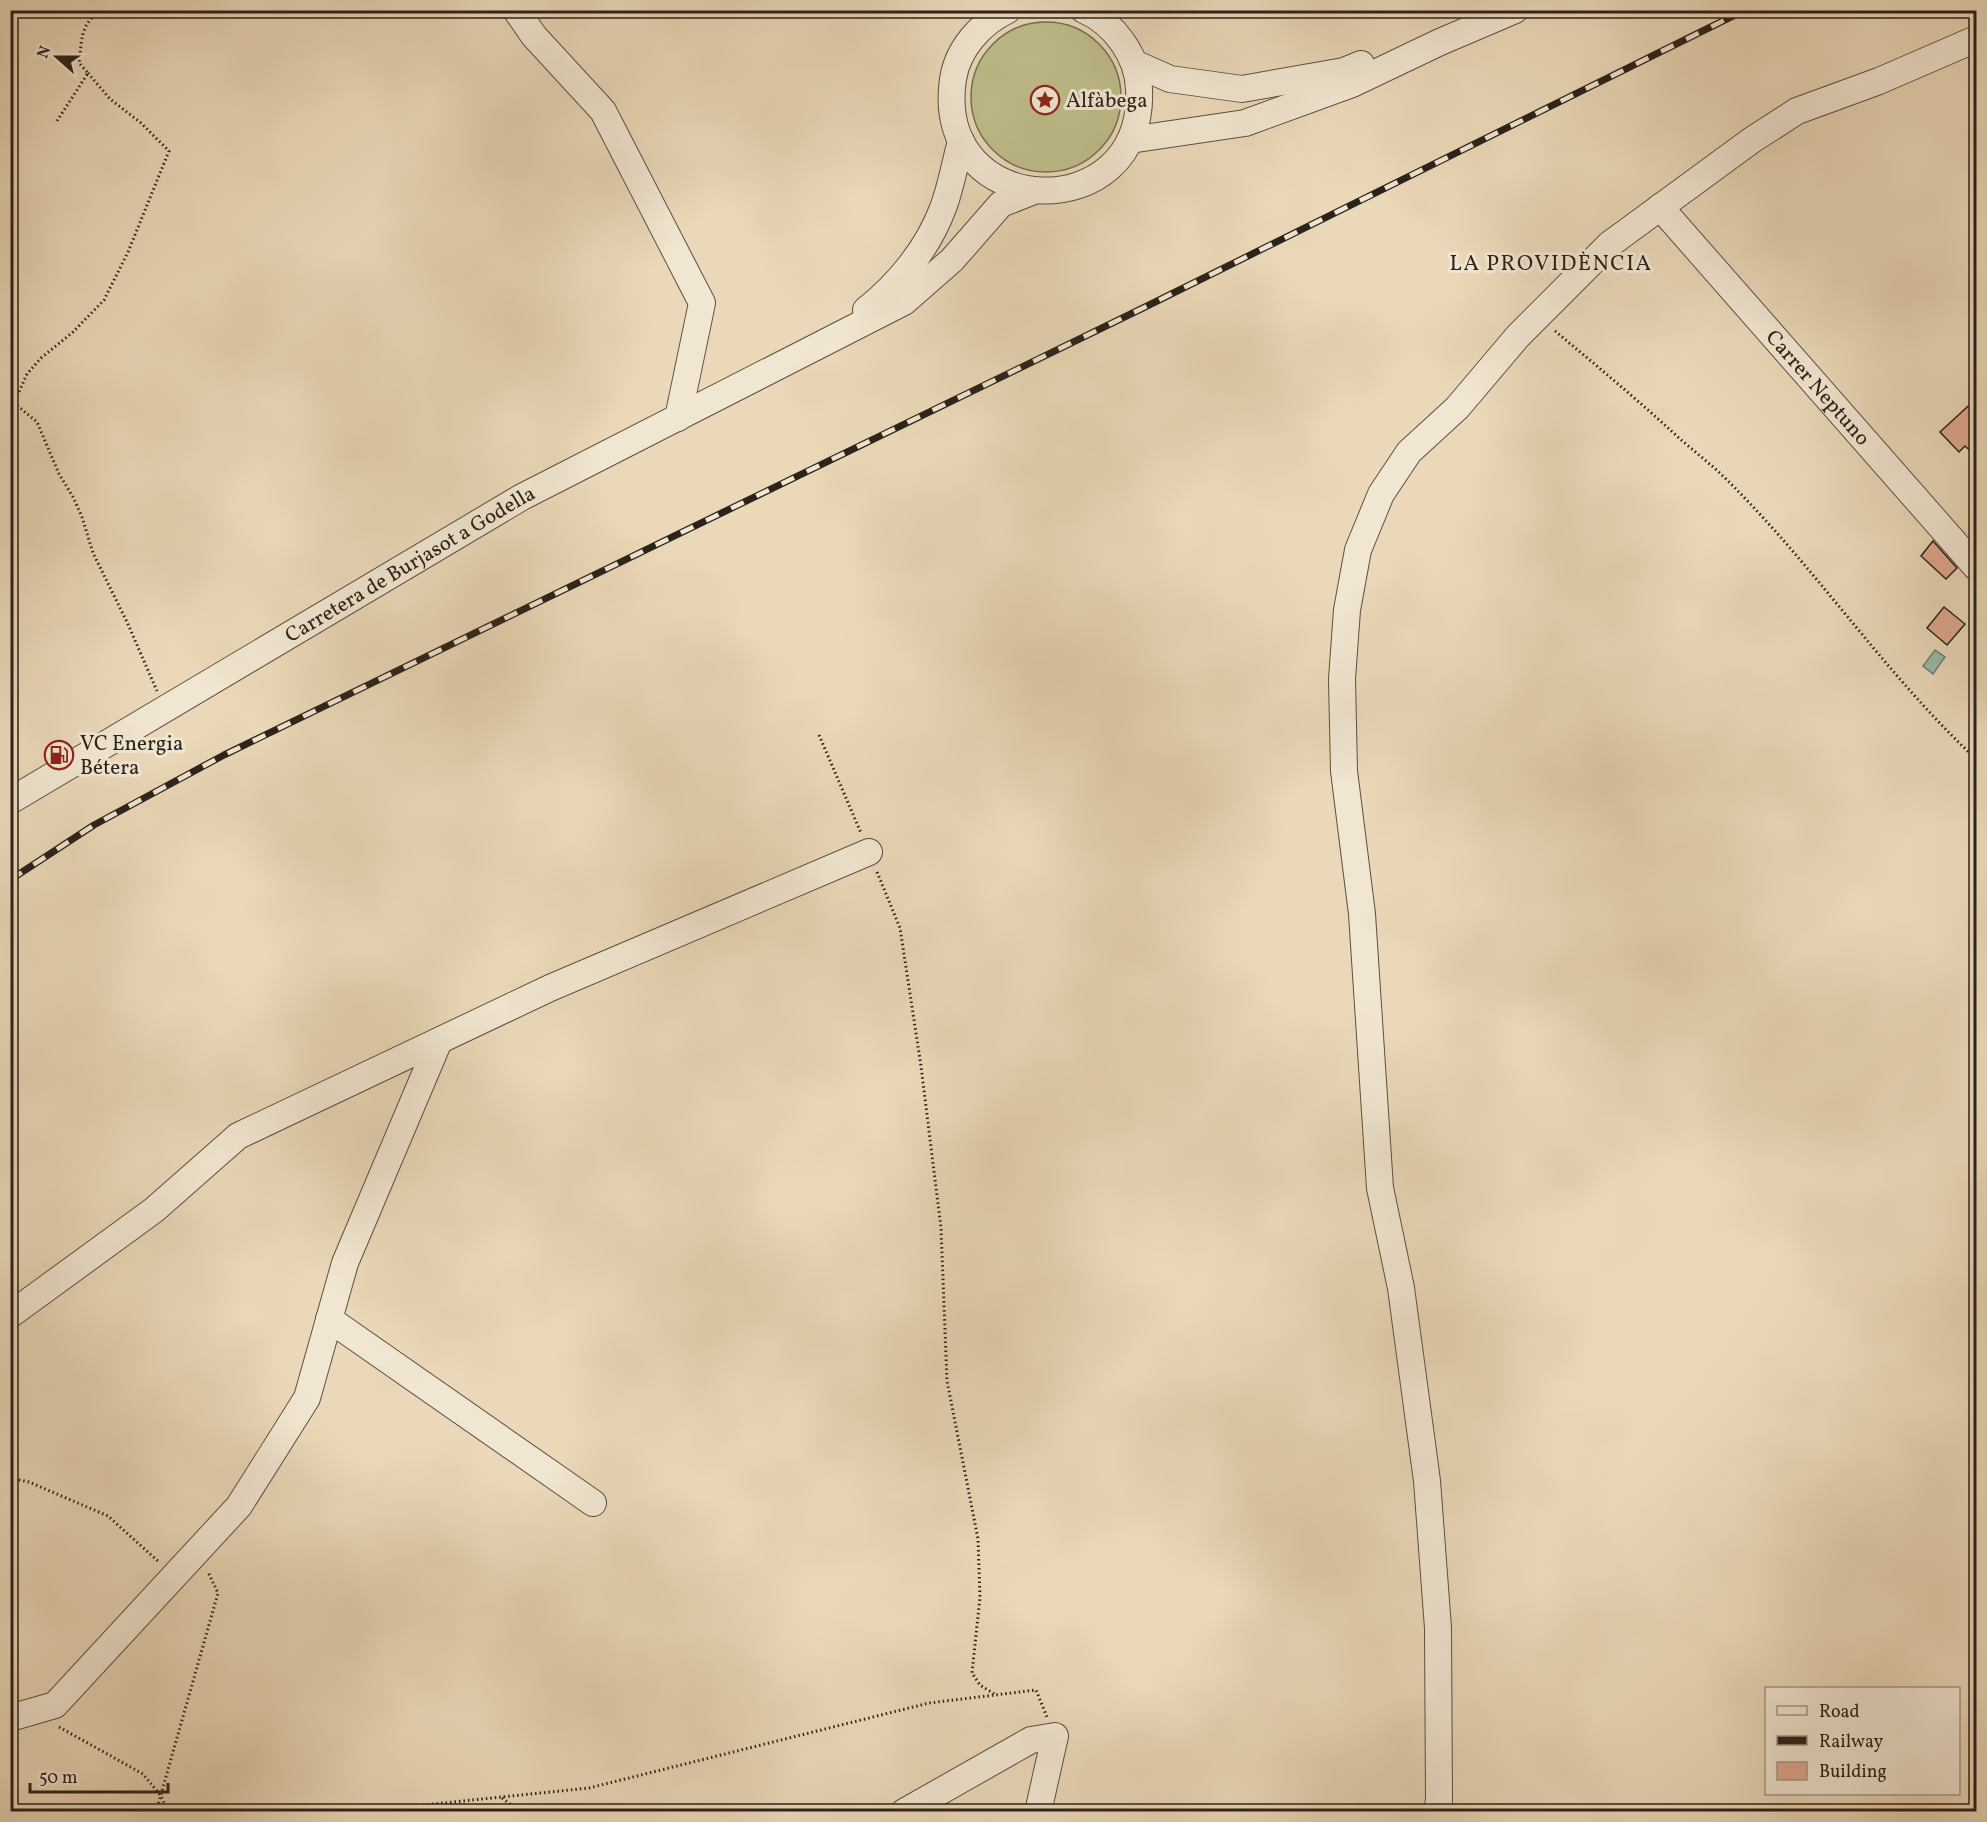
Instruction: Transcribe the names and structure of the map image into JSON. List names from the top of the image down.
{
  "streets": {
    "street": ["Carrer Neptuno", "Carretera de Burjasot a Godella"]
  },
  "districts": ["LA PROVIDÈNCIA"],
  "places": {
    "place": ["Alfàbega"],
    "fuel station": ["VC Energia Bétera"]
  },
  "legend": ["Road", "Railway", "Building"],
  "scale_bar": "50 m",
  "north": "left"
}
